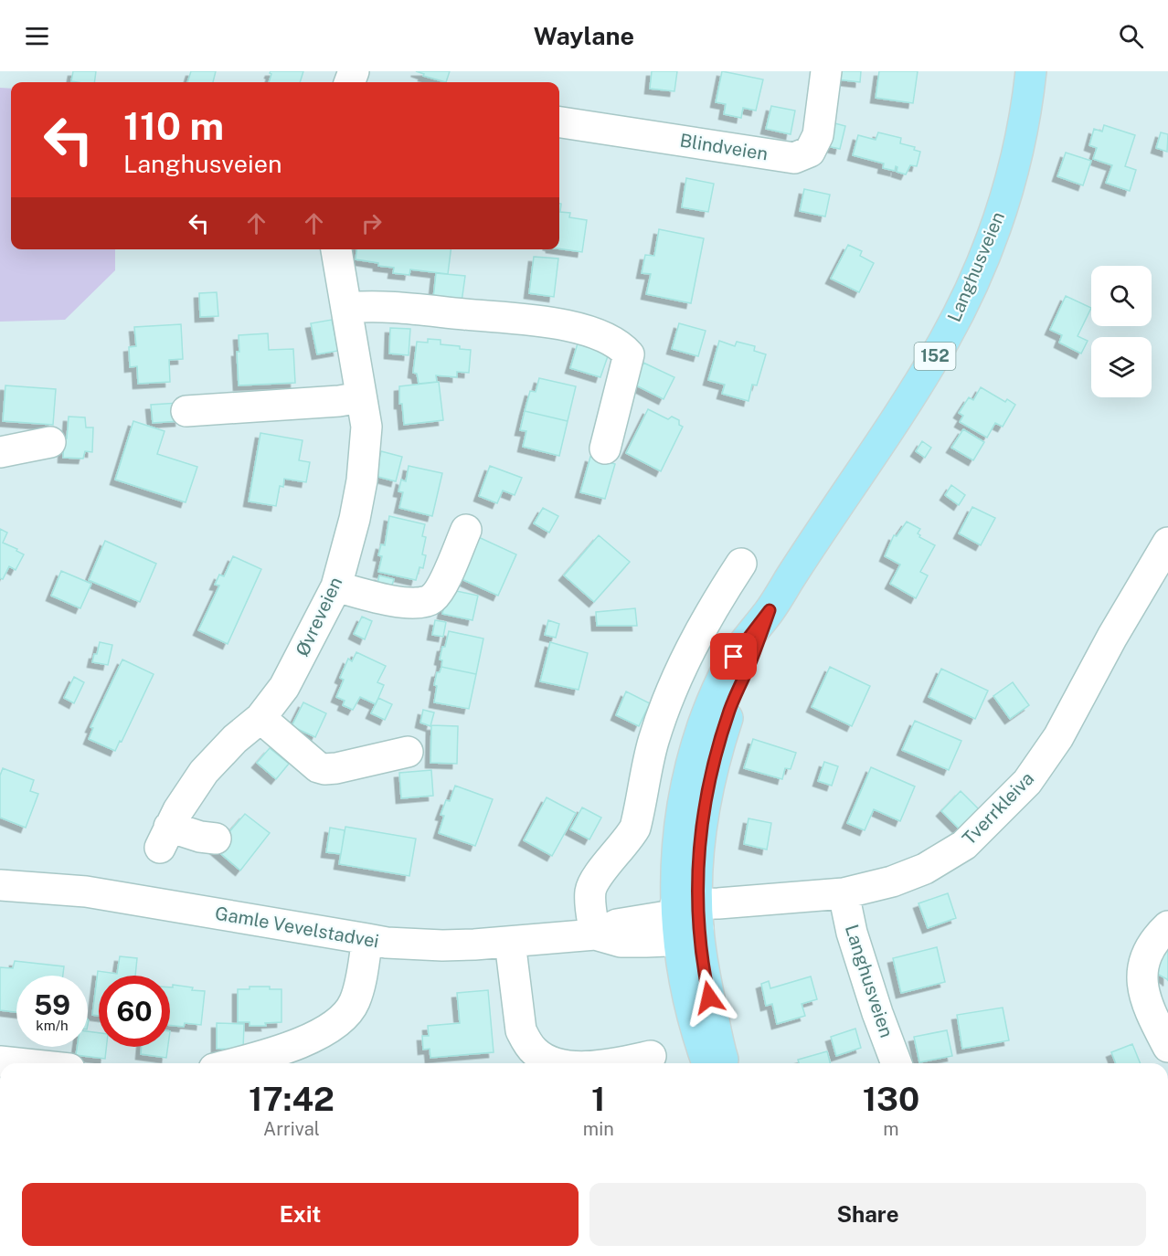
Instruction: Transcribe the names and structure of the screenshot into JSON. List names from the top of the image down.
{
  "streets": {
    "main road": ["Langhusveien", "152"],
    "street": [
      "Blindveien",
      "Øvreveien",
      "Tverrkleiva",
      "Gamle Vevelstadvei"
    ]
  },
  "crossings": [
    ["Langhusveien", "Tverrkleiva"],
    ["Langhusveien", "Gamle Vevelstadvei"],
    ["Tverrkleiva", "Gamle Vevelstadvei"]
  ],
  "page": {
    "header": "Waylane",
    "turn": ["110 m", "Langhusveien"],
    "speed": "59 km/h",
    "limit": "60",
    "eta": [
      "17:42",
      "Arrival",
      "1",
      "min",
      "130",
      "m"
    ],
    "buttons": ["Exit", "Share"]
  }
}
